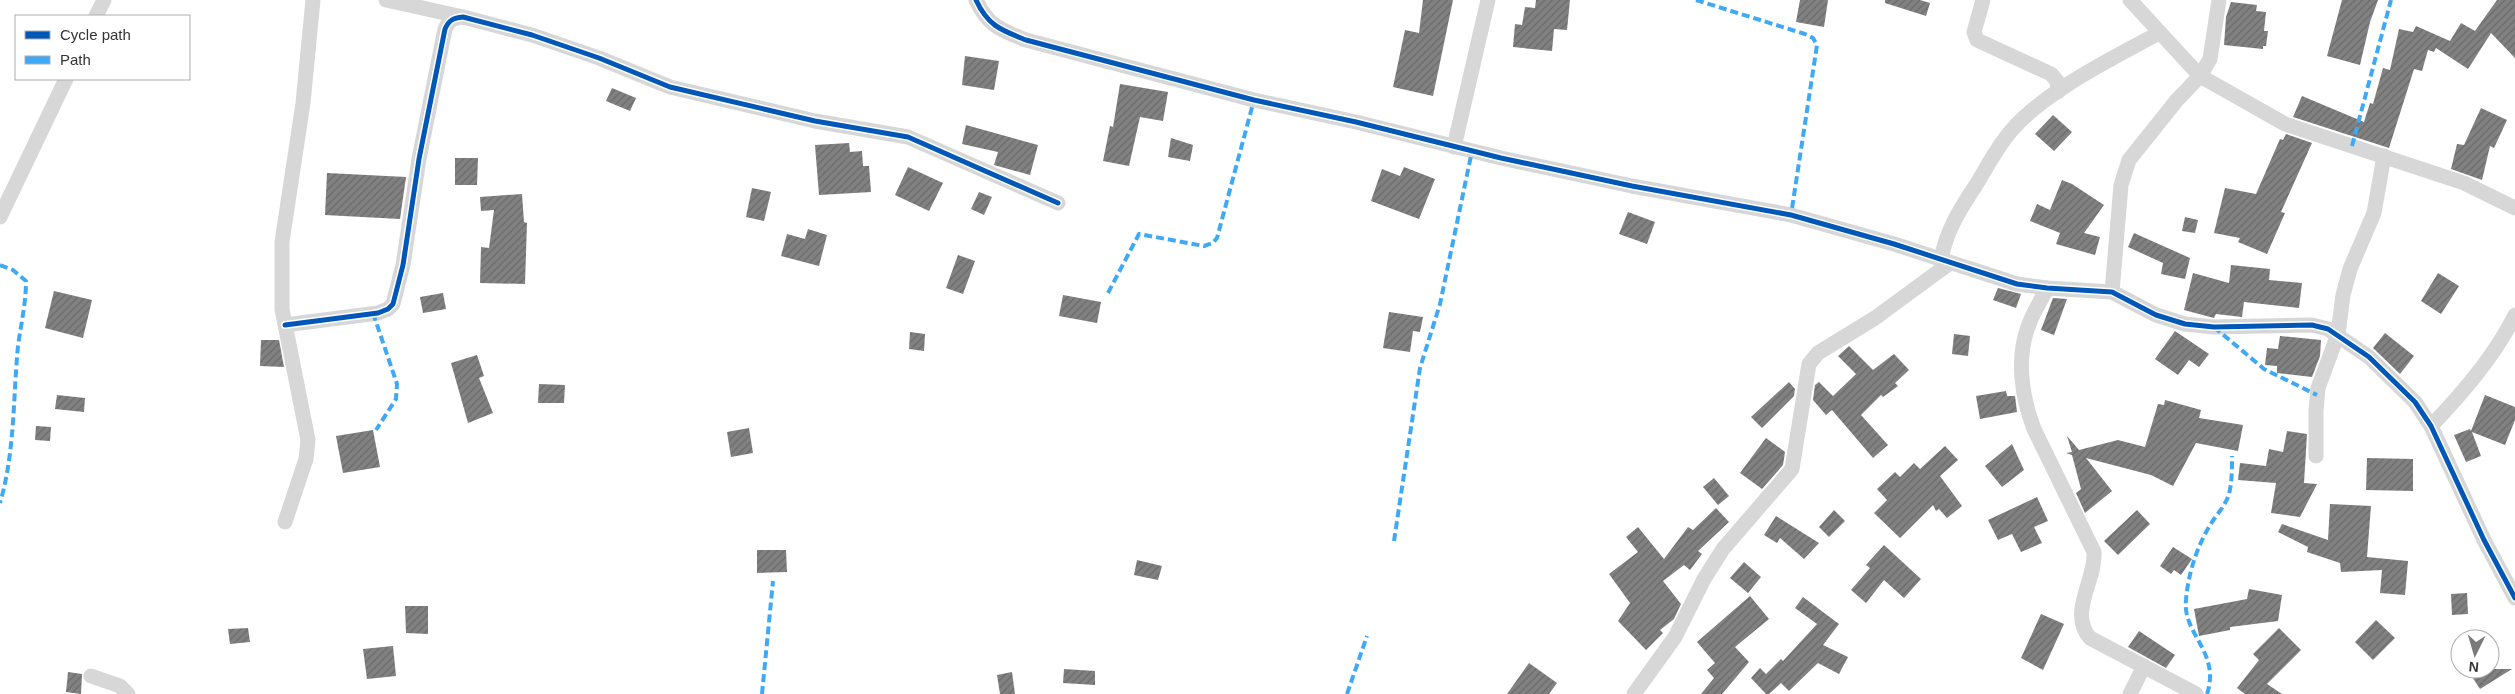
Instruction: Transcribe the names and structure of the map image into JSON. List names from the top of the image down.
{
  "legend": ["Cycle path", "Path"],
  "north": "bottom"
}
